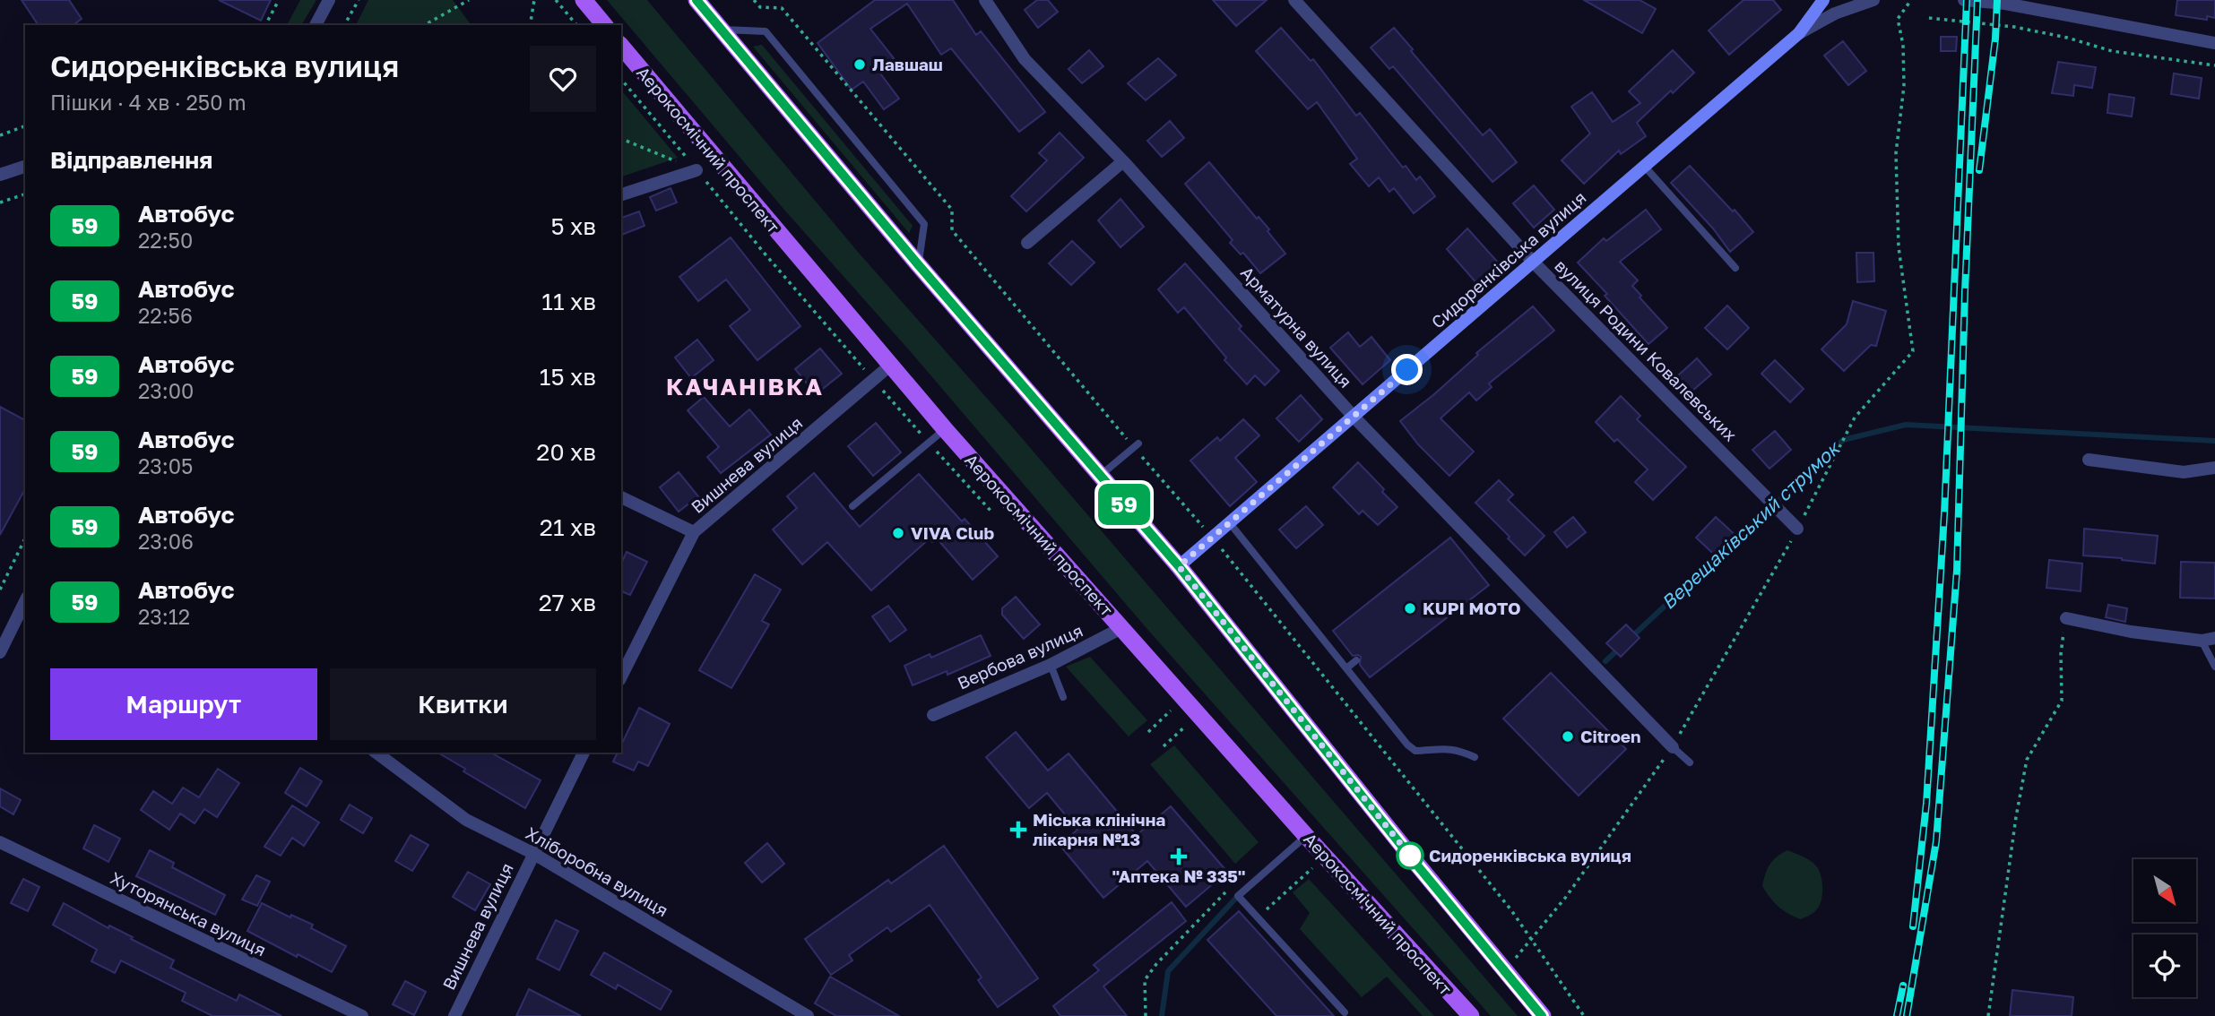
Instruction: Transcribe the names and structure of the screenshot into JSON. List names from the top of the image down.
{
  "streets": {
    "main road": ["Аерокосмічний проспект", "Сидоренківська вулиця"],
    "street": [
      "Арматурна вулиця",
      "вулиця Родини Ковалевських",
      "Вишнева вулиця",
      "Вербова вулиця",
      "Хліборобна вулиця",
      "Хуторянська вулиця"
    ]
  },
  "crossings": [
    ["Аерокосмічний проспект", "Вишнева вулиця"],
    ["Аерокосмічний проспект", "Вербова вулиця"],
    ["Сидоренківська вулиця", "Арматурна вулиця"],
    ["Сидоренківська вулиця", "вулиця Родини Ковалевських"],
    ["Вишнева вулиця", "Хліборобна вулиця"]
  ],
  "districts": ["КАЧАНІВКА"],
  "water": ["Верещаківський струмок"],
  "places": {
    "other": [
      "Лавшаш",
      "VIVA Club",
      "KUPI MOTO",
      "Citroen",
      "Сидоренківська вулиця"
    ],
    "health": ["Міська клінічна лікарня №13", "\"Аптека № 335\""]
  },
  "lines": ["bus line 59"],
  "north": "bottom right",
  "page": {
    "on_map": "59",
    "heading": [
      ["Сидоренківська вулиця", "Пішки · 4 хв · 250 m"],
      "Відправлення"
    ],
    "list": [
      {
        "mark": "59",
        "name": "Автобус",
        "note": "22:50",
        "value": "5 хв"
      },
      {
        "mark": "59",
        "name": "Автобус",
        "note": "22:56",
        "value": "11 хв"
      },
      {
        "mark": "59",
        "name": "Автобус",
        "note": "23:00",
        "value": "15 хв"
      },
      {
        "mark": "59",
        "name": "Автобус",
        "note": "23:05",
        "value": "20 хв"
      },
      {
        "mark": "59",
        "name": "Автобус",
        "note": "23:06",
        "value": "21 хв"
      },
      {
        "mark": "59",
        "name": "Автобус",
        "note": "23:12",
        "value": "27 хв"
      }
    ],
    "buttons": ["Маршрут", "Квитки"]
  }
}
